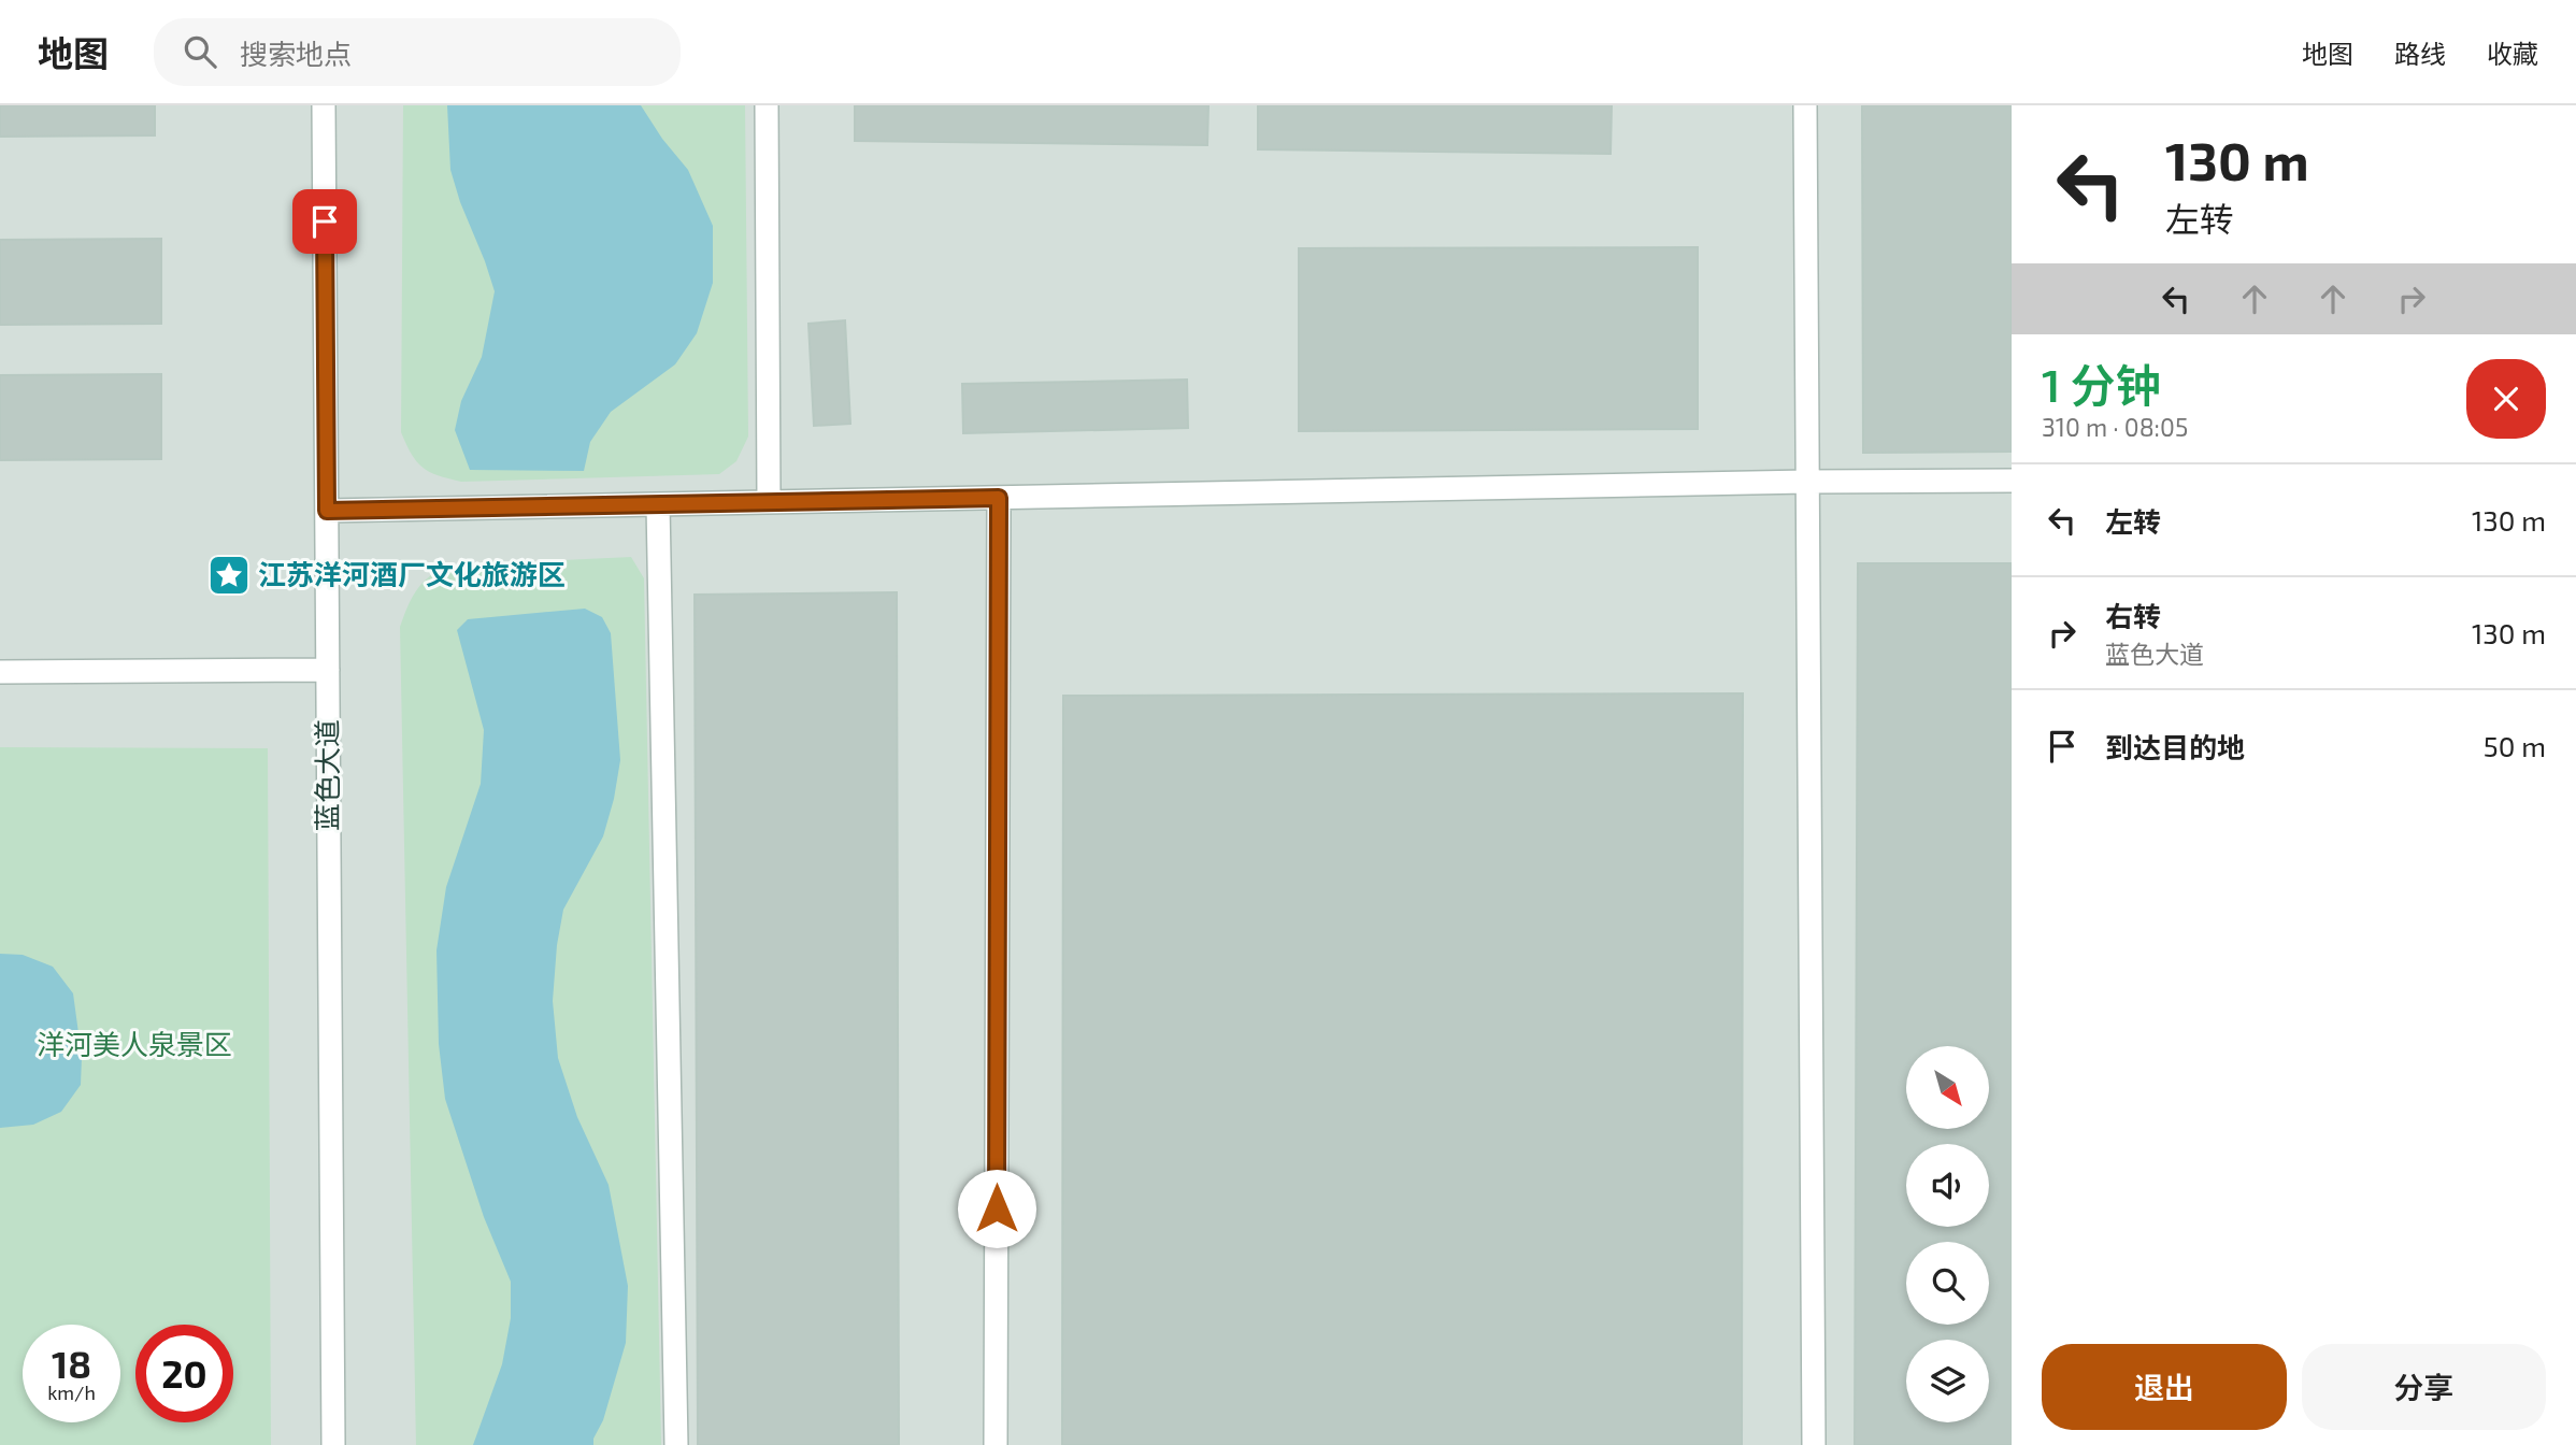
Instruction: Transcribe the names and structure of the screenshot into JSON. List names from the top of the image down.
{
  "streets": {
    "street": ["蓝色大道"]
  },
  "parks": ["洋河美人泉景区"],
  "places": {
    "place": ["江苏洋河酒厂文化旅游区"]
  },
  "north": "bottom right",
  "page": {
    "header": "地图",
    "search": "搜索地点",
    "nav": ["地图", "路线", "收藏"],
    "turn": ["130 m", "左转"],
    "heading": ["1 分钟", "310 m · 08:05"],
    "list": [
      {
        "name": "左转",
        "value": "130 m"
      },
      {
        "name": "右转",
        "note": "蓝色大道",
        "value": "130 m"
      },
      {
        "name": "到达目的地",
        "value": "50 m"
      }
    ],
    "speed": "18 km/h",
    "limit": "20",
    "buttons": ["退出", "分享"]
  }
}
